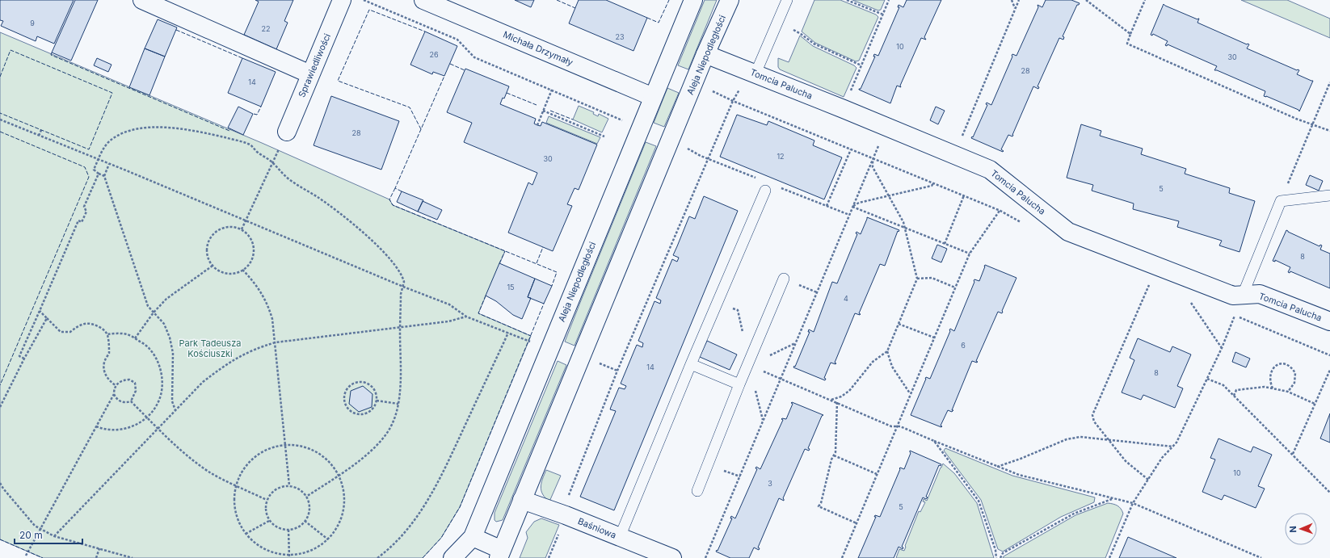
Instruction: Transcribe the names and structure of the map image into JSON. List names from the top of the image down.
{
  "streets": {
    "street": [
      "Michała Drzymały",
      "Aleja Niepodległości",
      "Sprawiedliwości",
      "Tomcia Palucha",
      "Baśniowa"
    ]
  },
  "crossings": [
    ["Michała Drzymały", "Aleja Niepodległości"],
    ["Aleja Niepodległości", "Tomcia Palucha"],
    ["Aleja Niepodległości", "Baśniowa"]
  ],
  "parks": ["Park Tadeusza Kościuszki"],
  "house_numbers": [
    "9",
    "22",
    "23",
    "10",
    "26",
    "30",
    "28",
    "14",
    "28",
    "12",
    "30",
    "5",
    "8",
    "15",
    "4",
    "6",
    "14",
    "8",
    "10",
    "3",
    "5"
  ],
  "scale_bar": "20 m",
  "north": "left"
}
